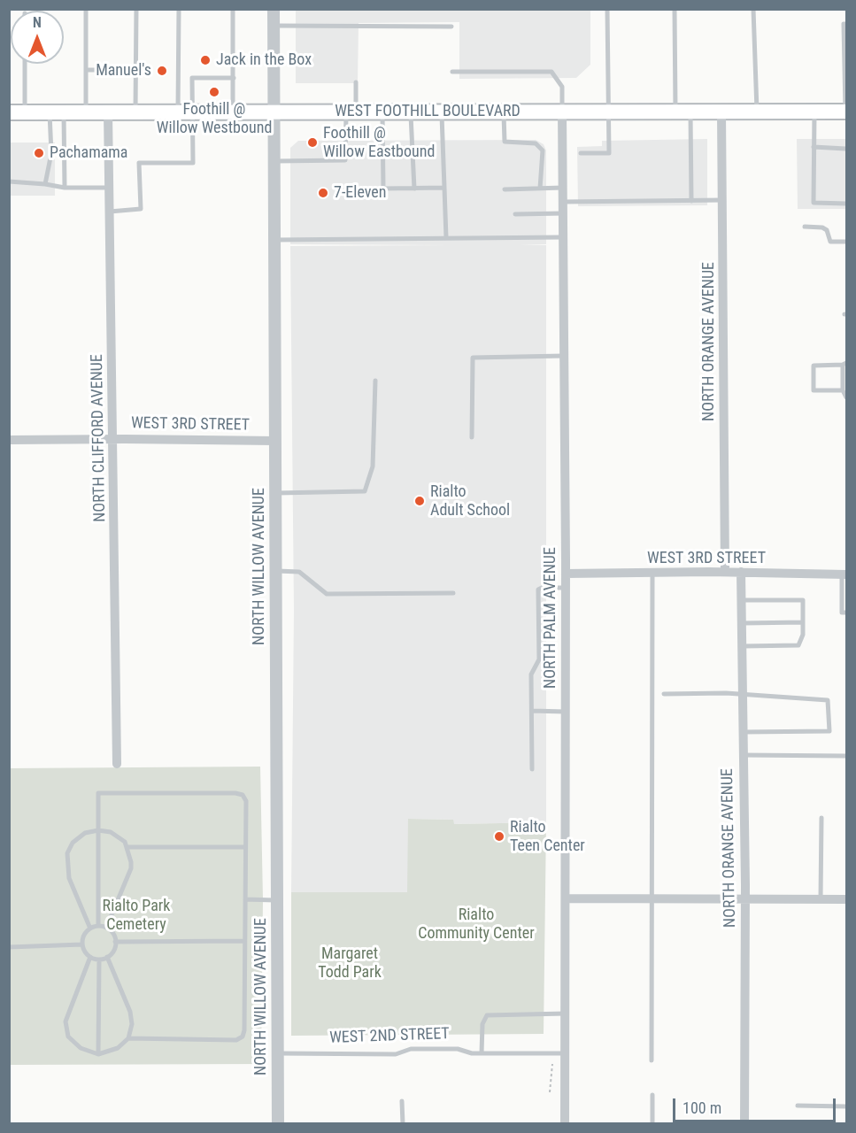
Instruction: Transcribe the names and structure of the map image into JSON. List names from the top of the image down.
{
  "streets": {
    "main road": ["WEST FOOTHILL BOULEVARD"],
    "street": [
      "NORTH ORANGE AVENUE",
      "WEST 3RD STREET",
      "NORTH CLIFFORD AVENUE",
      "NORTH WILLOW AVENUE",
      "NORTH PALM AVENUE"
    ],
    "lane": ["WEST 2ND STREET"]
  },
  "crossings": [
    ["WEST FOOTHILL BOULEVARD", "NORTH ORANGE AVENUE"],
    ["WEST FOOTHILL BOULEVARD", "NORTH CLIFFORD AVENUE"],
    ["WEST FOOTHILL BOULEVARD", "NORTH WILLOW AVENUE"],
    ["WEST FOOTHILL BOULEVARD", "NORTH PALM AVENUE"],
    ["NORTH ORANGE AVENUE", "WEST 3RD STREET"],
    ["WEST 3RD STREET", "NORTH CLIFFORD AVENUE"],
    ["WEST 3RD STREET", "NORTH WILLOW AVENUE"],
    ["WEST 3RD STREET", "NORTH PALM AVENUE"],
    ["NORTH WILLOW AVENUE", "WEST 2ND STREET"],
    ["NORTH PALM AVENUE", "WEST 2ND STREET"]
  ],
  "parks": ["Rialto Park Cemetery", "Rialto Community Center", "Margaret Todd Park"],
  "places": [
    "Jack in the Box",
    "Manuel's",
    "Foothill @ Willow Westbound",
    "Foothill @ Willow Eastbound",
    "Pachamama",
    "7-Eleven",
    "Rialto Adult School",
    "Rialto Teen Center"
  ],
  "scale_bar": "100 m",
  "north": "top"
}
